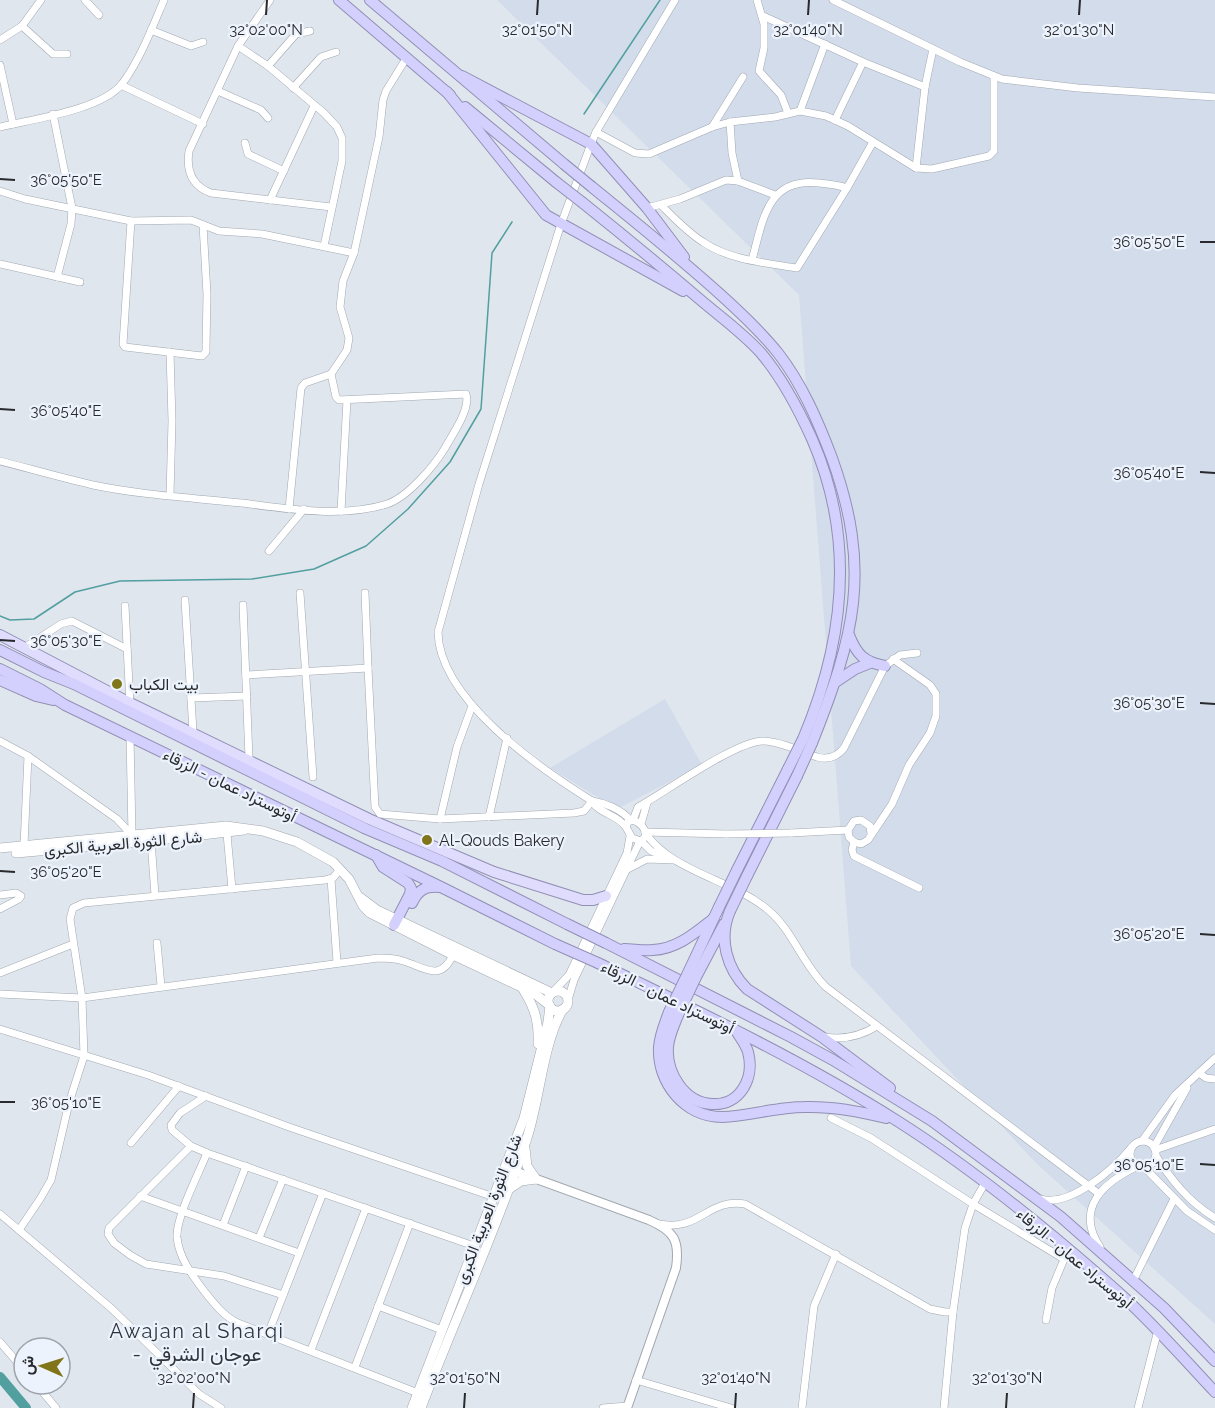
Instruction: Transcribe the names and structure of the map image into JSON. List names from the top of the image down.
{
  "streets": {
    "highway": ["أوتوستراد عمان - الزرقاء"],
    "main road": ["شارع الثورة العربية الكبرى"]
  },
  "districts": ["Awajan al Sharqi - عوجان الشرقي"],
  "places": ["بيت الكباب", "Al-Qouds Bakery"],
  "north": "left",
  "coordinates": [
    "32°02'00\"N",
    "32°01'50\"N",
    "32°01'40\"N",
    "32°01'30\"N",
    "36°05'50\"E",
    "36°05'40\"E",
    "36°05'30\"E",
    "36°05'20\"E",
    "36°05'10\"E"
  ]
}
